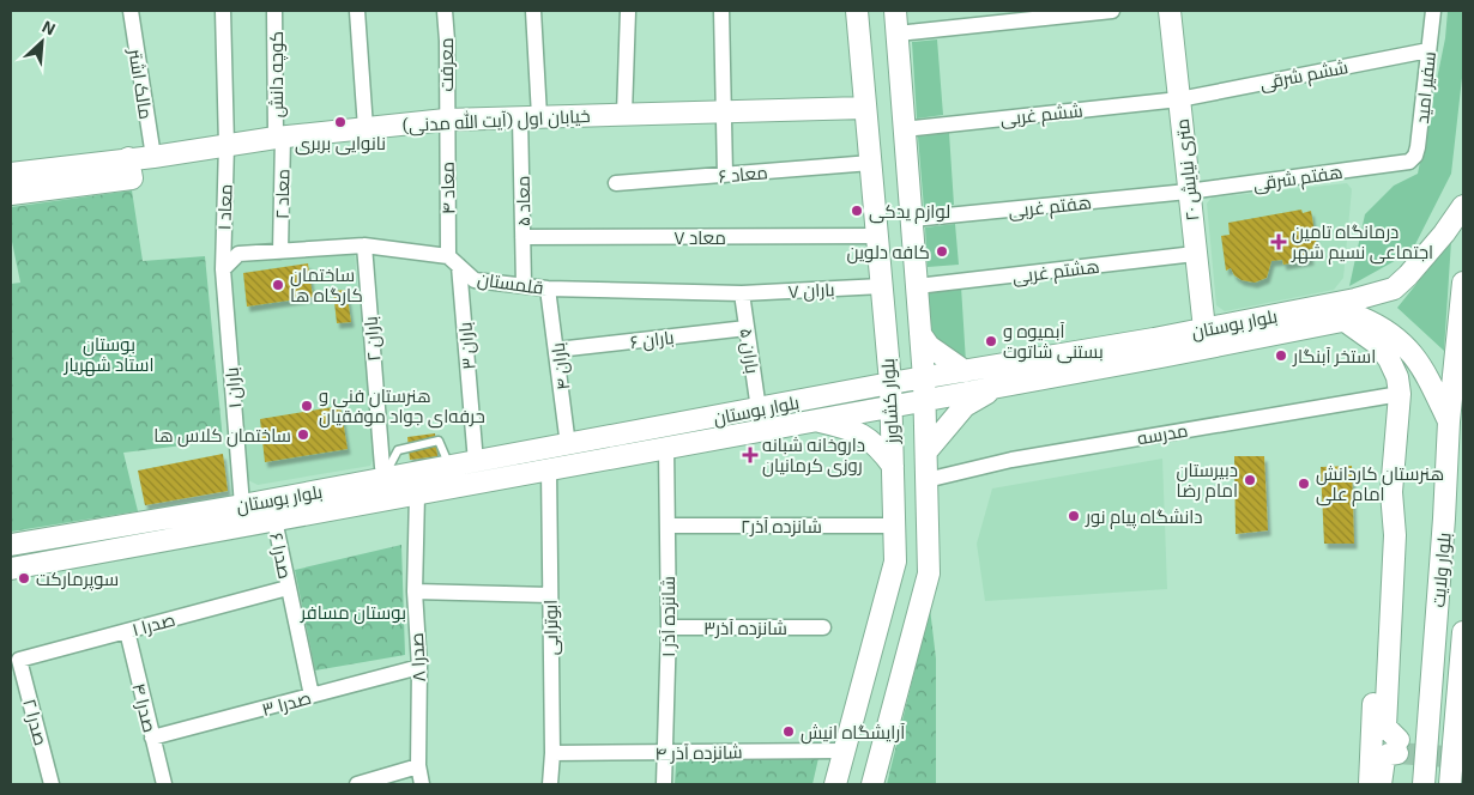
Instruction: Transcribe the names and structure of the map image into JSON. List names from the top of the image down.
{
  "streets": {
    "main road": [
      "خیابان اول (آیت الله مدنی)",
      "۲۰ متری نیایش",
      "بلوار بوستان",
      "بلوار کشاورز",
      "بلوار ولایت"
    ],
    "street": [
      "معرفت",
      "کوچه دانش",
      "ششم شرقی",
      "مالک اشتر",
      "سفیر امید",
      "ششم غربی",
      "معاد ۶",
      "هفتم شرقی",
      "معاد ۴",
      "معاد ۲",
      "معاد ۵",
      "هفتم غربی",
      "معاد ۱",
      "معاد ۷",
      "هشتم غربی",
      "قلمستان",
      "باران ۷",
      "باران ۲",
      "باران ۶",
      "باران ۳",
      "باران ۵",
      "باران ۴",
      "باران ۱",
      "مدرسه",
      "شانزده آذر۲",
      "صدرا ۶",
      "شانزده آذر ۱",
      "صدرا ۱",
      "ابوترابی",
      "شانزده آذر۳",
      "صدرا ۸",
      "صدرا ۳",
      "صدرا ۴",
      "صدرا ۲",
      "شانزده آذر ۴"
    ]
  },
  "crossings": [
    ["معرفت", "خیابان اول (آیت الله مدنی)"],
    ["معرفت", "معاد ۴"],
    ["کوچه دانش", "خیابان اول (آیت الله مدنی)"],
    ["کوچه دانش", "معاد ۲"],
    ["ششم شرقی", "سفیر امید"],
    ["ششم شرقی", "ششم غربی"],
    ["ششم شرقی", "۲۰ متری نیایش"],
    ["مالک اشتر", "خیابان اول (آیت الله مدنی)"],
    ["سفیر امید", "هفتم شرقی"],
    ["ششم غربی", "۲۰ متری نیایش"],
    ["ششم غربی", "بلوار کشاورز"],
    ["خیابان اول (آیت الله مدنی)", "معاد ۴"],
    ["خیابان اول (آیت الله مدنی)", "معاد ۲"],
    ["خیابان اول (آیت الله مدنی)", "معاد ۵"],
    ["خیابان اول (آیت الله مدنی)", "معاد ۱"],
    ["خیابان اول (آیت الله مدنی)", "بلوار کشاورز"],
    ["۲۰ متری نیایش", "هفتم شرقی"],
    ["۲۰ متری نیایش", "هفتم غربی"],
    ["۲۰ متری نیایش", "هشتم غربی"],
    ["۲۰ متری نیایش", "بلوار بوستان"],
    ["معاد ۶", "بلوار کشاورز"],
    ["هفتم شرقی", "هفتم غربی"],
    ["معاد ۴", "قلمستان"],
    ["معاد ۴", "باران ۳"],
    ["معاد ۲", "قلمستان"],
    ["معاد ۵", "معاد ۷"],
    ["معاد ۵", "قلمستان"],
    ["هفتم غربی", "بلوار کشاورز"],
    ["معاد ۱", "قلمستان"],
    ["معاد ۱", "باران ۱"],
    ["معاد ۷", "بلوار کشاورز"],
    ["هشتم غربی", "بلوار کشاورز"],
    ["قلمستان", "باران ۷"],
    ["قلمستان", "باران ۲"],
    ["قلمستان", "باران ۳"],
    ["قلمستان", "باران ۵"],
    ["قلمستان", "باران ۴"],
    ["قلمستان", "باران ۱"],
    ["باران ۷", "باران ۵"],
    ["باران ۷", "بلوار کشاورز"],
    ["بلوار بوستان", "باران ۲"],
    ["بلوار بوستان", "باران ۳"],
    ["بلوار بوستان", "باران ۵"],
    ["بلوار بوستان", "باران ۴"],
    ["بلوار بوستان", "باران ۱"],
    ["بلوار بوستان", "بلوار کشاورز"],
    ["بلوار بوستان", "صدرا ۶"],
    ["بلوار بوستان", "شانزده آذر ۱"],
    ["بلوار بوستان", "ابوترابی"],
    ["بلوار بوستان", "صدرا ۸"],
    ["باران ۶", "باران ۵"],
    ["باران ۶", "باران ۴"],
    ["بلوار کشاورز", "مدرسه"],
    ["بلوار کشاورز", "شانزده آذر۲"],
    ["بلوار کشاورز", "شانزده آذر ۴"],
    ["شانزده آذر۲", "شانزده آذر ۱"],
    ["صدرا ۶", "صدرا ۱"],
    ["صدرا ۶", "صدرا ۳"],
    ["شانزده آذر ۱", "شانزده آذر۳"],
    ["شانزده آذر ۱", "شانزده آذر ۴"],
    ["صدرا ۱", "صدرا ۴"],
    ["صدرا ۱", "صدرا ۲"],
    ["ابوترابی", "شانزده آذر ۴"],
    ["صدرا ۸", "صدرا ۳"],
    ["صدرا ۳", "صدرا ۴"]
  ],
  "parks": ["بوستان استاد شهریار", "بوستان مسافر"],
  "places": {
    "other": [
      "نانوایی بربری",
      "لوازم یدکی",
      "کافه دلوین",
      "ساختمان کارگاه ها",
      "آبمیوه و بستنی شاتوت",
      "استخر آبنگار",
      "هنرستان فنی و حرفه‌ای جواد موفقیان",
      "ساختمان کلاس ها",
      "دبیرستان امام رضا",
      "هنرستان کاردانش امام علی",
      "دانشگاه پیام نور",
      "سوپرمارکت",
      "آرایشگاه انیش"
    ],
    "health": ["درمانگاه تامین اجتماعی نسیم شهر", "داروخانه شبانه روزی کرمانیان"]
  },
  "north": "top right"
}
